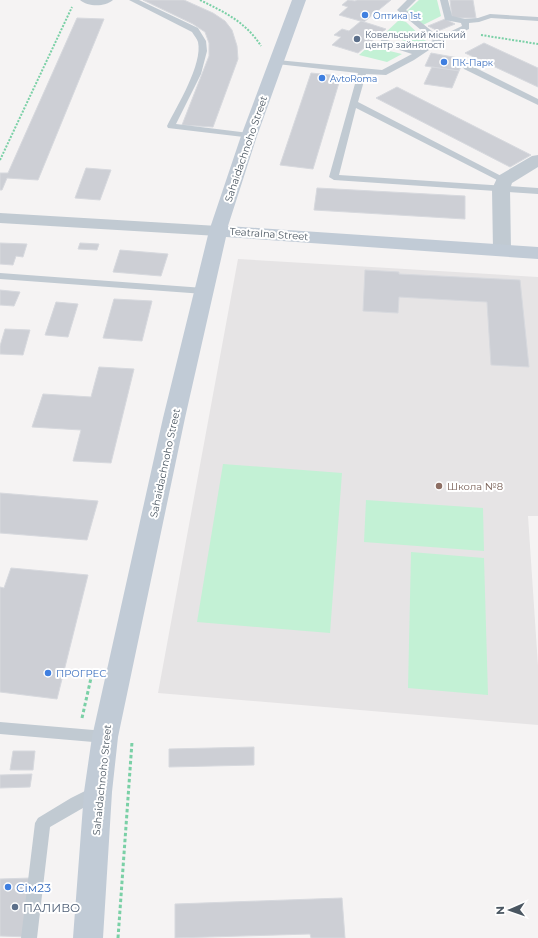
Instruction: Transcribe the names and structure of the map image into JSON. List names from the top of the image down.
{
  "streets": {
    "main road": ["Sahaidachnoho Street", "Teatralna Street"]
  },
  "crossings": [
    ["Sahaidachnoho Street", "Teatralna Street"]
  ],
  "places": [
    "Оптика 1st",
    "Ковельський міський центр зайнятості",
    "ПК-Парк",
    "AvtoRoma",
    "Школа №8",
    "ПРОГРЕС",
    "Сім23",
    "ПАЛИВО"
  ],
  "north": "left"
}
